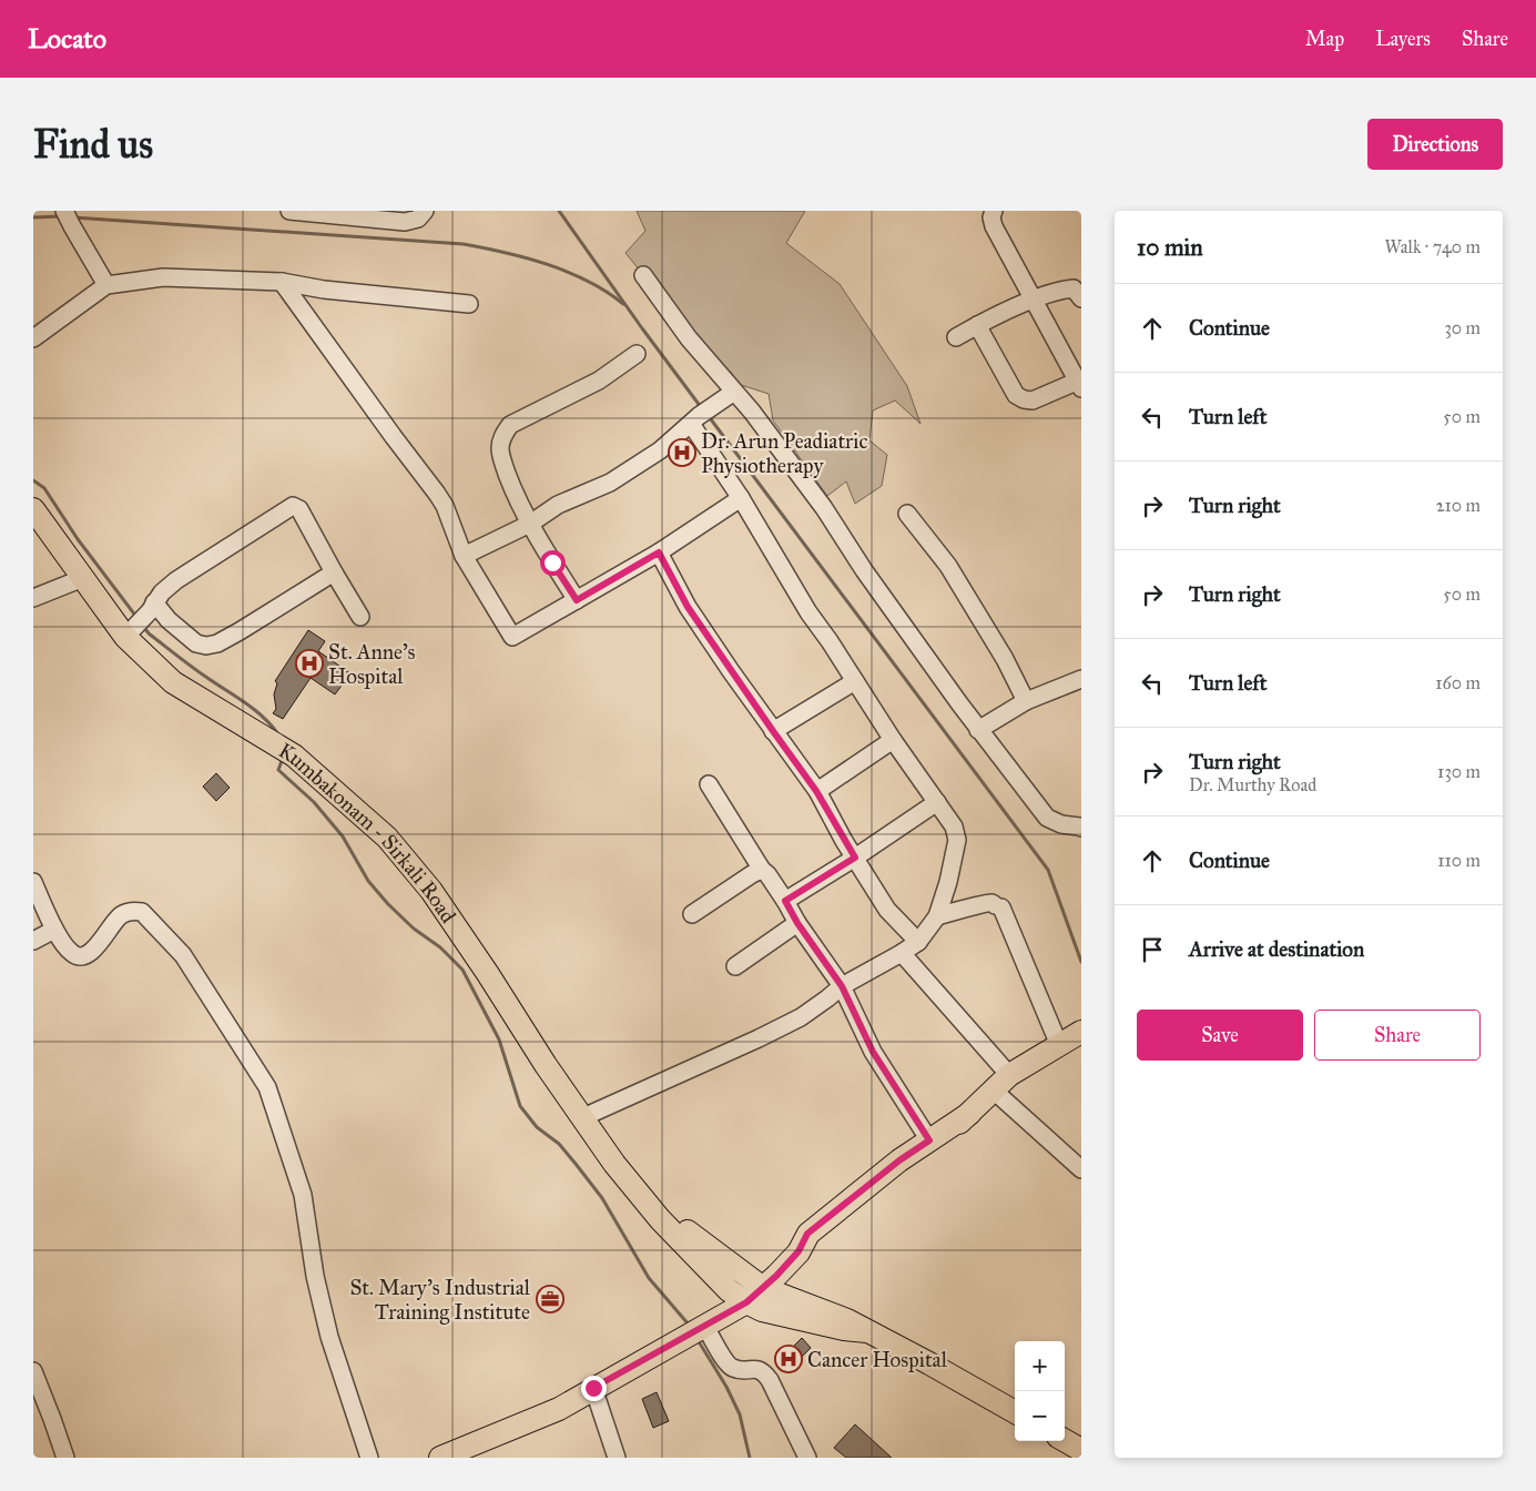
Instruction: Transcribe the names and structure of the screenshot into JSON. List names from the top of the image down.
{
  "streets": {
    "main road": ["Kumbakonam - Sirkali Road"]
  },
  "places": {
    "hospital": ["Dr. Arun Peadiatric Physiotherapy", "St. Anne's Hospital", "Cancer Hospital"],
    "office": ["St. Mary's Industrial Training Institute"]
  },
  "page": {
    "header": "Locato",
    "nav": ["Map", "Layers", "Share"],
    "buttons": [
      "Directions",
      ["Save", "Share"]
    ],
    "title": "Find us",
    "heading": ["10 min", "Walk · 740 m"],
    "list": [
      ["Continue", "30 m"],
      ["Turn left", "50 m"],
      ["Turn right", "210 m"],
      ["Turn right", "50 m"],
      ["Turn left", "160 m"],
      ["Turn right", "Dr. Murthy Road", "130 m"],
      ["Continue", "110 m"],
      "Arrive at destination"
    ],
    "map_buttons": ["+", "−"]
  }
}
